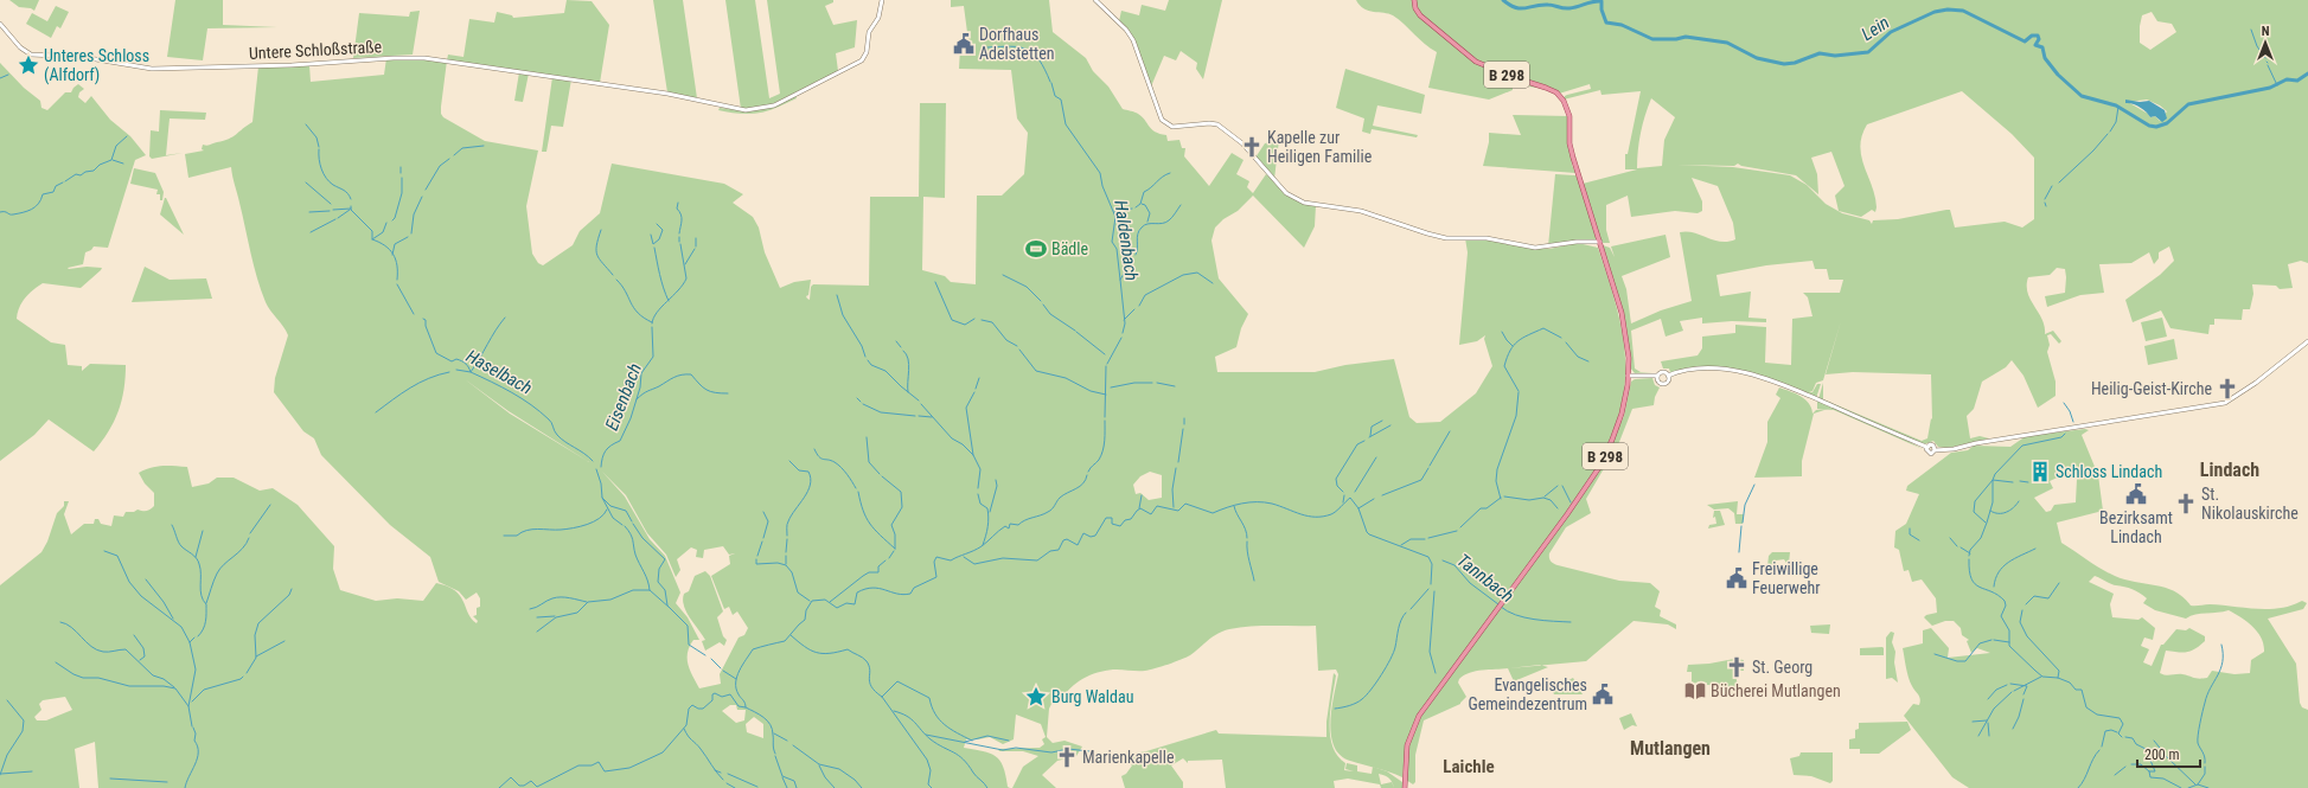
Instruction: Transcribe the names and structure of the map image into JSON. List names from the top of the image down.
{
  "streets": {
    "main road": ["Untere Schloßstraße", "B 298"]
  },
  "districts": ["Lindach", "Mutlangen", "Laichle"],
  "water": [
    "Lein",
    "Haldenbach",
    "Haselbach",
    "Eisenbach",
    "Tannbach"
  ],
  "places": {
    "public building": [
      "Dorfhaus Adelstetten",
      "Bezirksamt Lindach",
      "Freiwillige Feuerwehr",
      "Evangelisches Gemeindezentrum"
    ],
    "place": ["Unteres Schloss (Alfdorf)", "Burg Waldau"],
    "church": [
      "Kapelle zur Heiligen Familie",
      "Heilig-Geist-Kirche",
      "St. Nikolauskirche",
      "St. Georg",
      "Marienkapelle"
    ],
    "sports": ["Bädle"],
    "building": ["Schloss Lindach"],
    "library": ["Bücherei Mutlangen"]
  },
  "scale_bar": "200 m",
  "north": "top"
}
